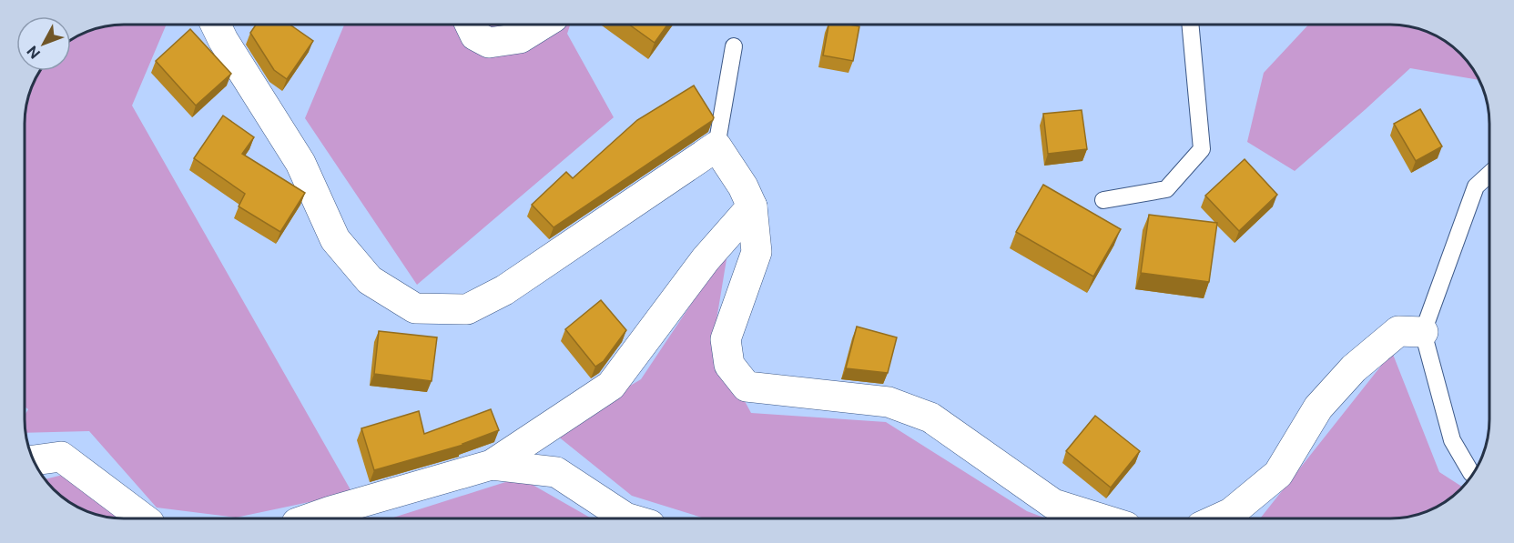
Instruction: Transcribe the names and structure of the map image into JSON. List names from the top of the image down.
{
  "north": "bottom left"
}
